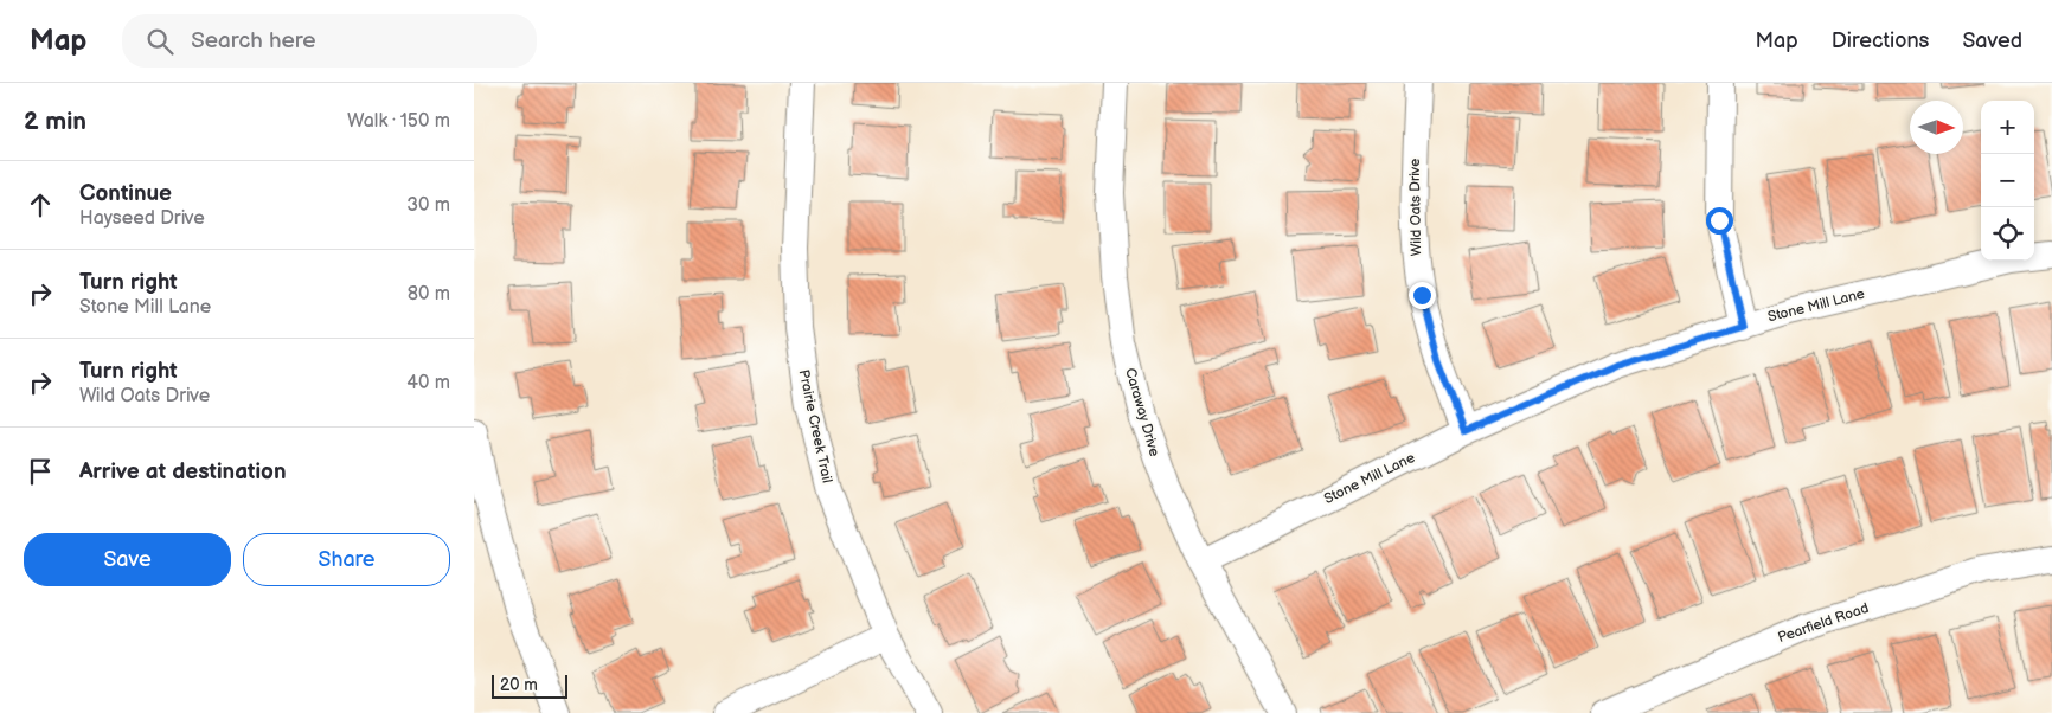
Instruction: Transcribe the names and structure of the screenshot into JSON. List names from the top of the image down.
{
  "streets": {
    "street": [
      "Wild Oats Drive",
      "Stone Mill Lane",
      "Caraway Drive",
      "Prairie Creek Trail",
      "Pearfield Road"
    ]
  },
  "crossings": [
    ["Wild Oats Drive", "Stone Mill Lane"],
    ["Stone Mill Lane", "Caraway Drive"]
  ],
  "scale_bar": "20 m",
  "north": "right",
  "page": {
    "header": "Map",
    "search": "Search here",
    "nav": ["Map", "Directions", "Saved"],
    "heading": ["2 min", "Walk · 150 m"],
    "map_buttons": ["+", "−"],
    "list": [
      ["Continue", "Hayseed Drive", "30 m"],
      ["Turn right", "Stone Mill Lane", "80 m"],
      ["Turn right", "Wild Oats Drive", "40 m"],
      "Arrive at destination"
    ],
    "buttons": ["Save", "Share"],
    "scale": "20 m"
  }
}
